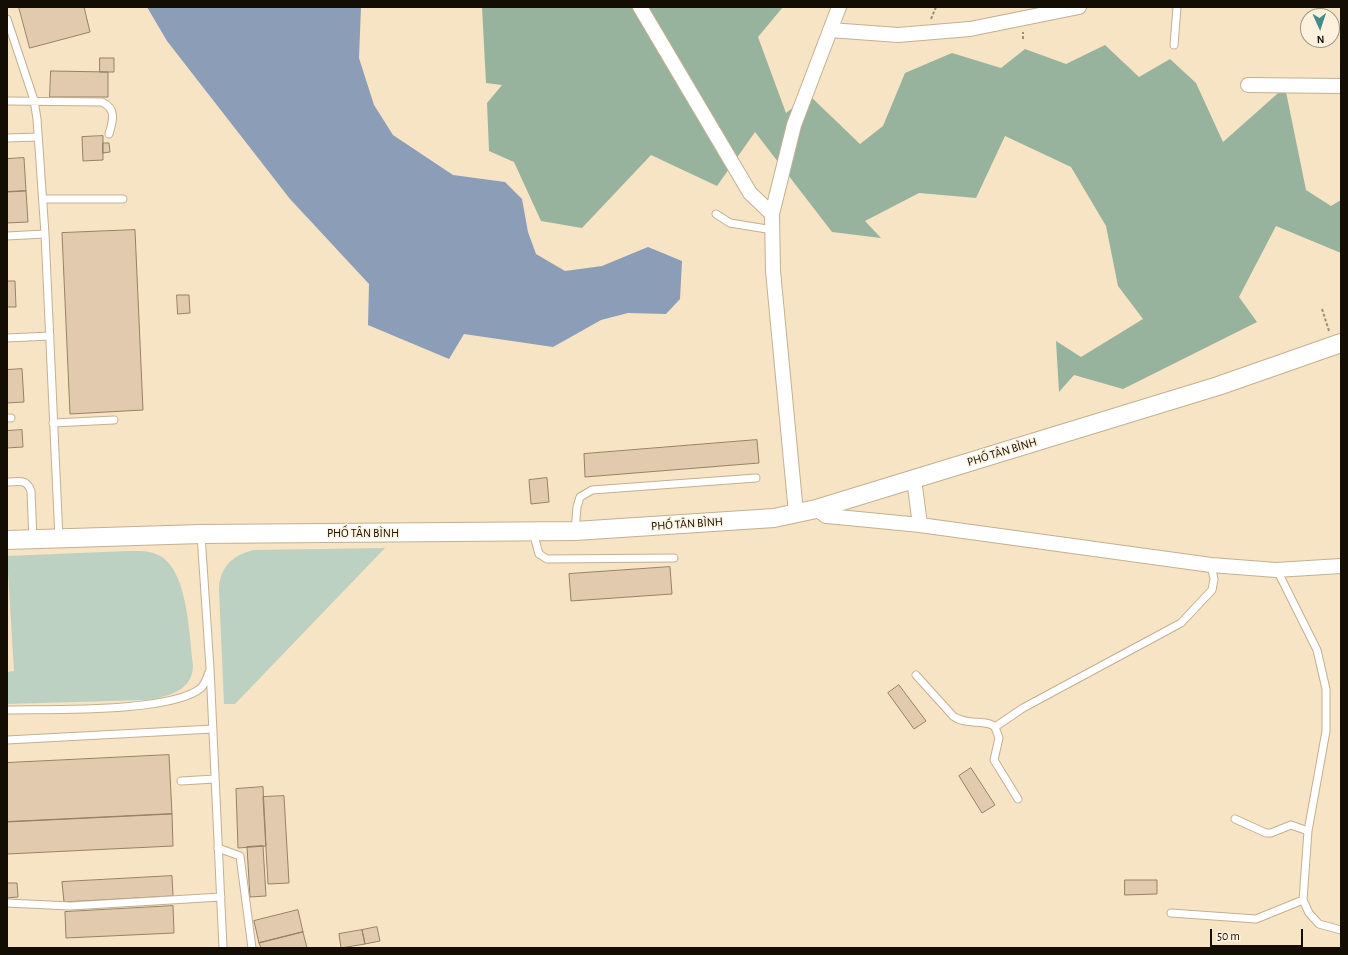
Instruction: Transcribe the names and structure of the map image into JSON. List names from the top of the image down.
{
  "streets": {
    "street": ["PHỐ TÂN BÌNH"]
  },
  "scale_bar": "50 m",
  "north": "bottom"
}
